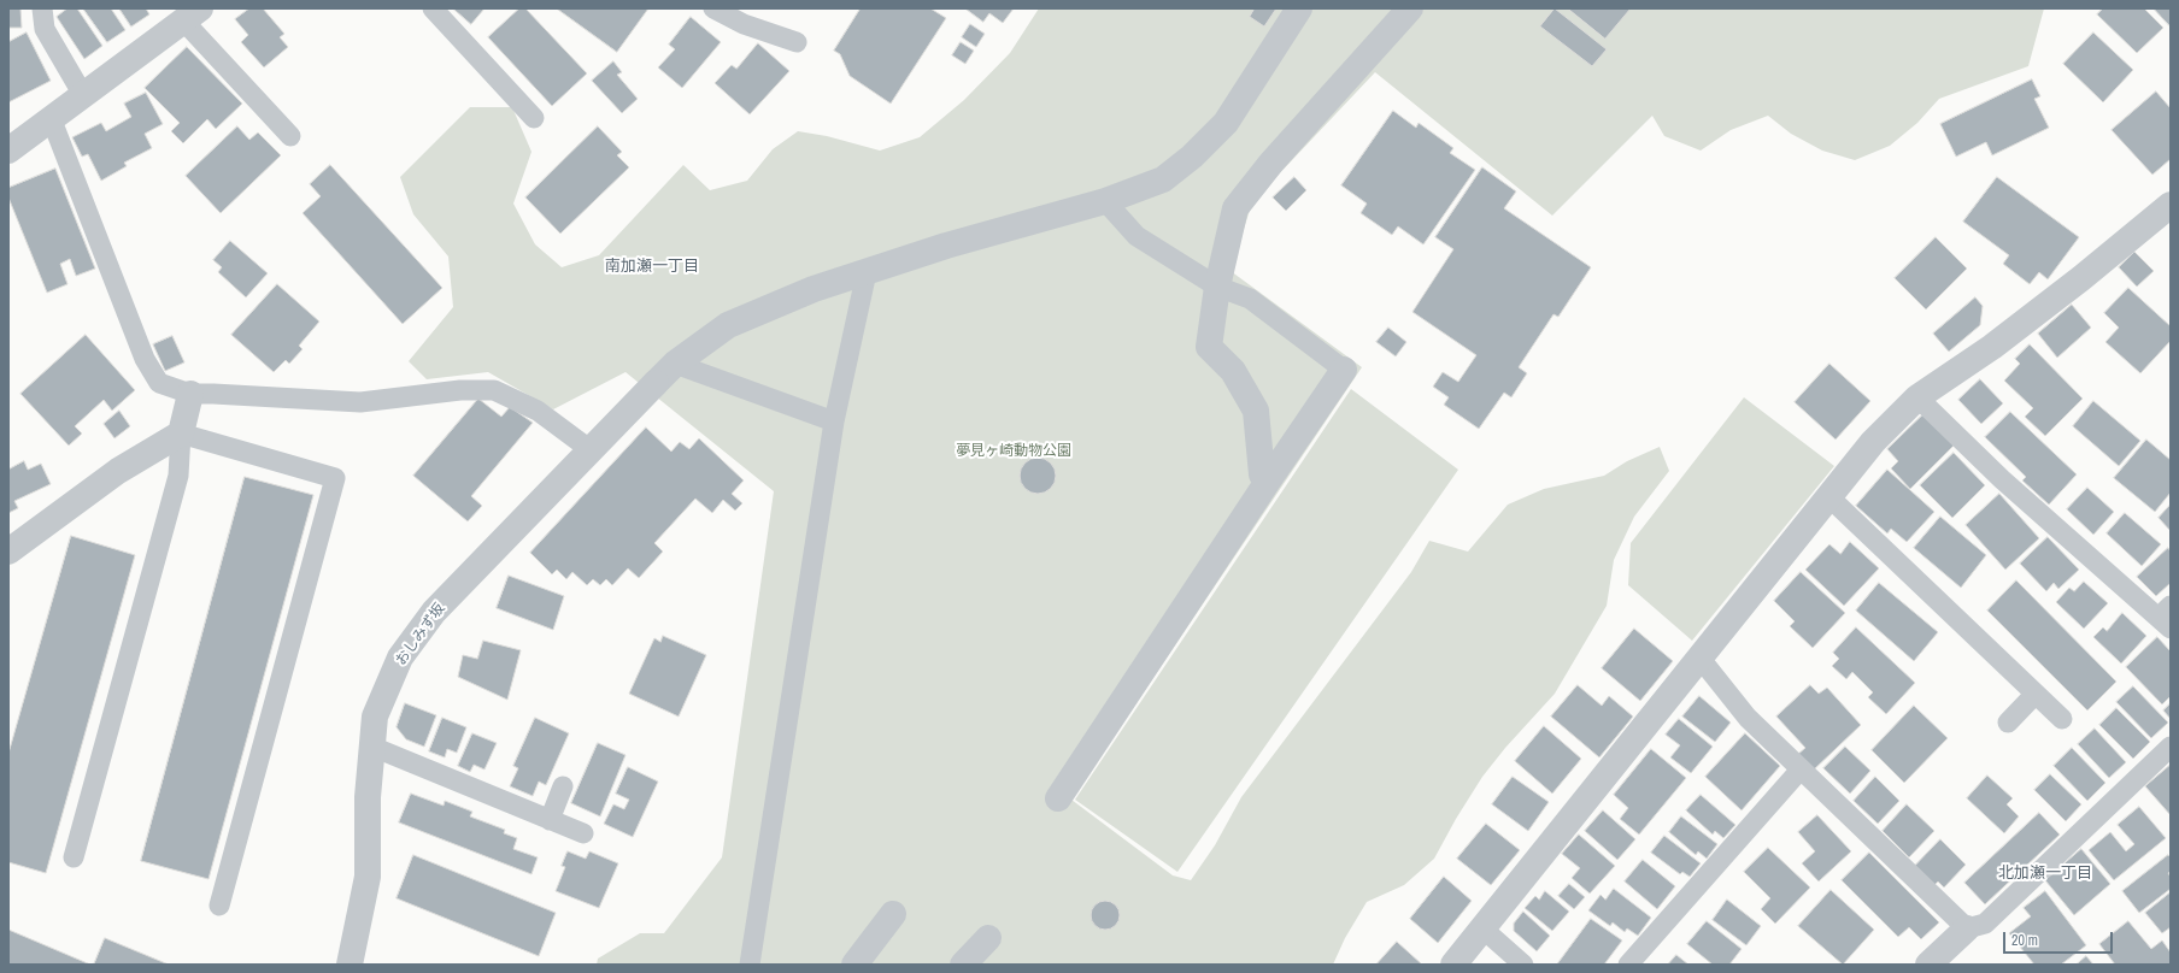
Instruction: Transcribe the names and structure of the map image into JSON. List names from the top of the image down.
{
  "streets": {
    "street": ["おしみず坂"]
  },
  "districts": ["南加瀬一丁目", "北加瀬一丁目"],
  "parks": ["夢見ヶ崎動物公園"],
  "scale_bar": "20 m"
}
